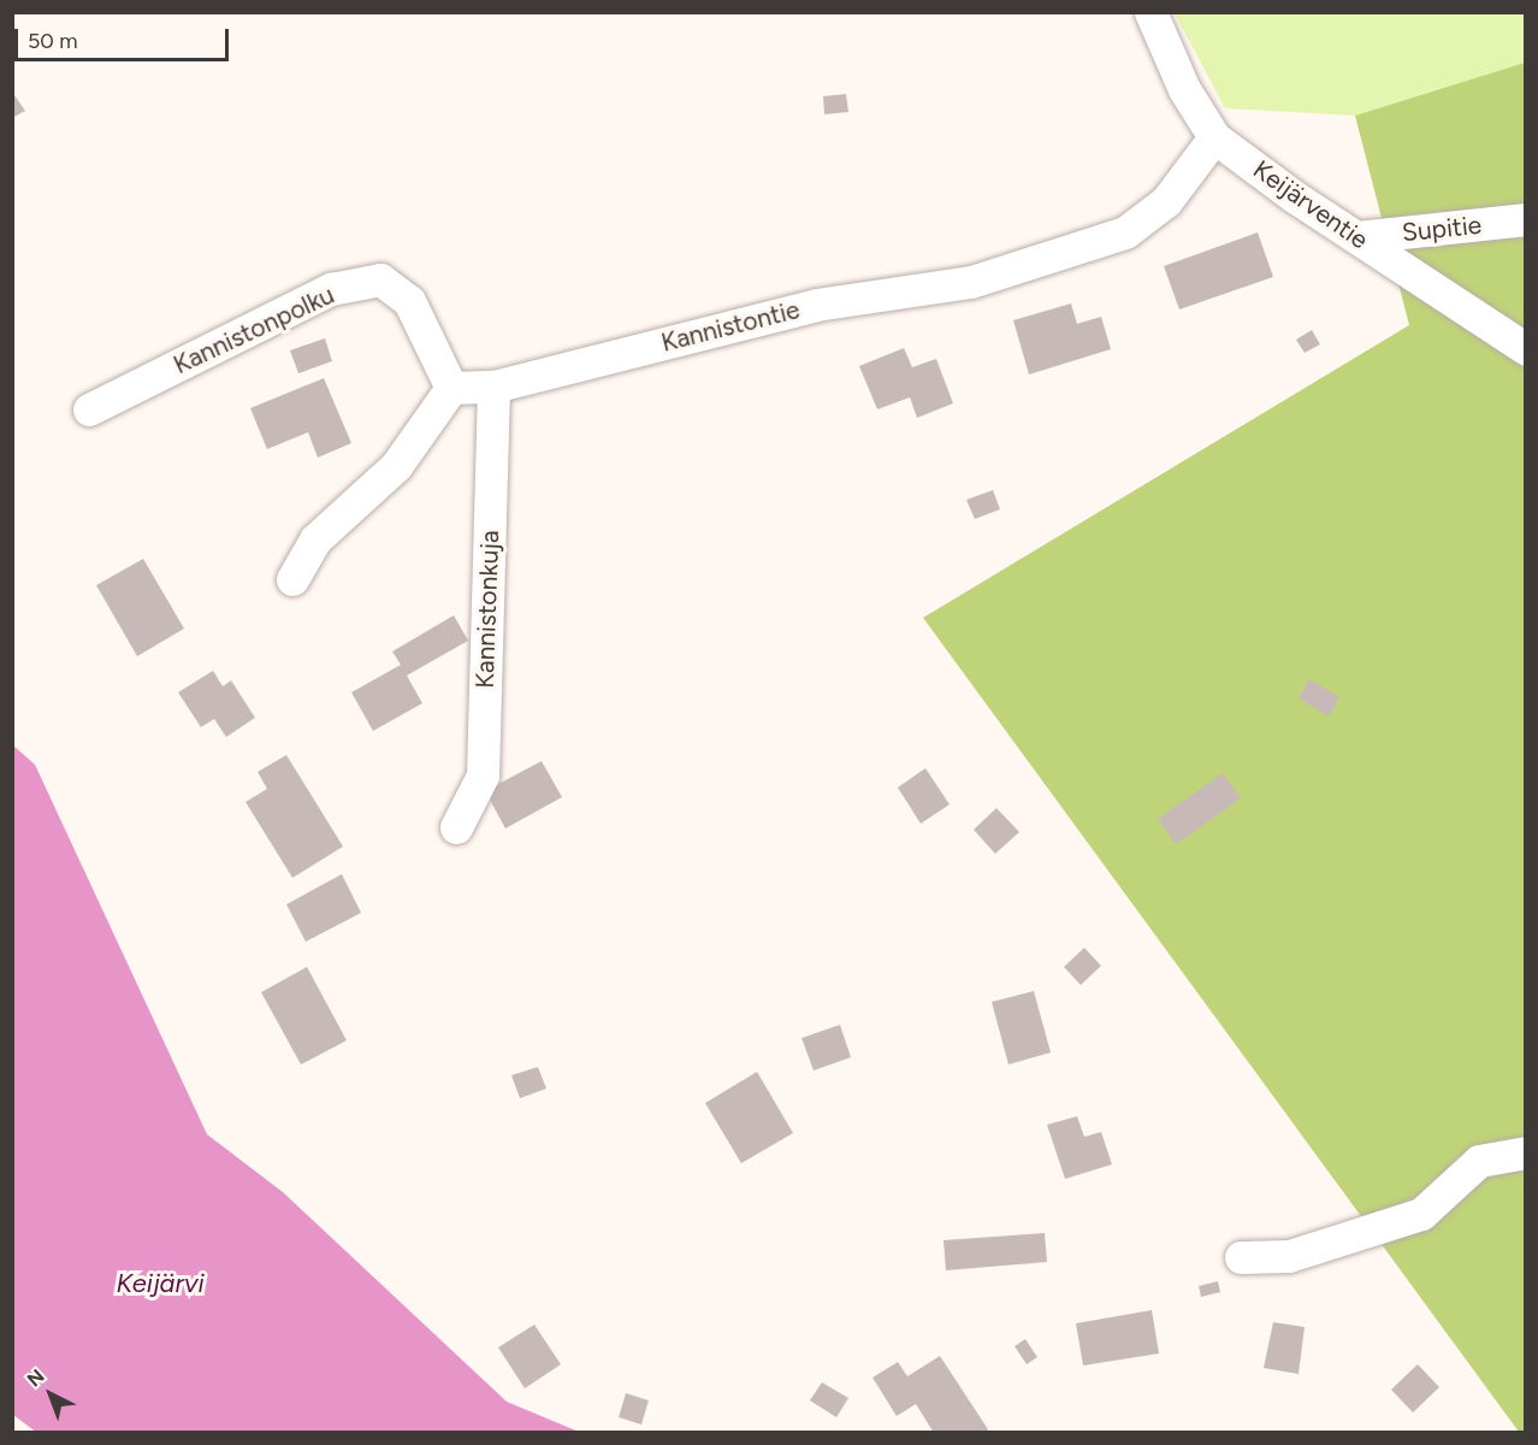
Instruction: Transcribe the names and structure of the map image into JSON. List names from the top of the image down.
{
  "streets": {
    "street": [
      "Keijärventie",
      "Supitie",
      "Kannistontie",
      "Kannistonpolku",
      "Kannistonkuja"
    ]
  },
  "crossings": [
    ["Keijärventie", "Supitie"],
    ["Keijärventie", "Kannistontie"],
    ["Kannistontie", "Kannistonpolku"],
    ["Kannistontie", "Kannistonkuja"]
  ],
  "water": ["Keijärvi"],
  "scale_bar": "50 m",
  "north": "top left"
}
